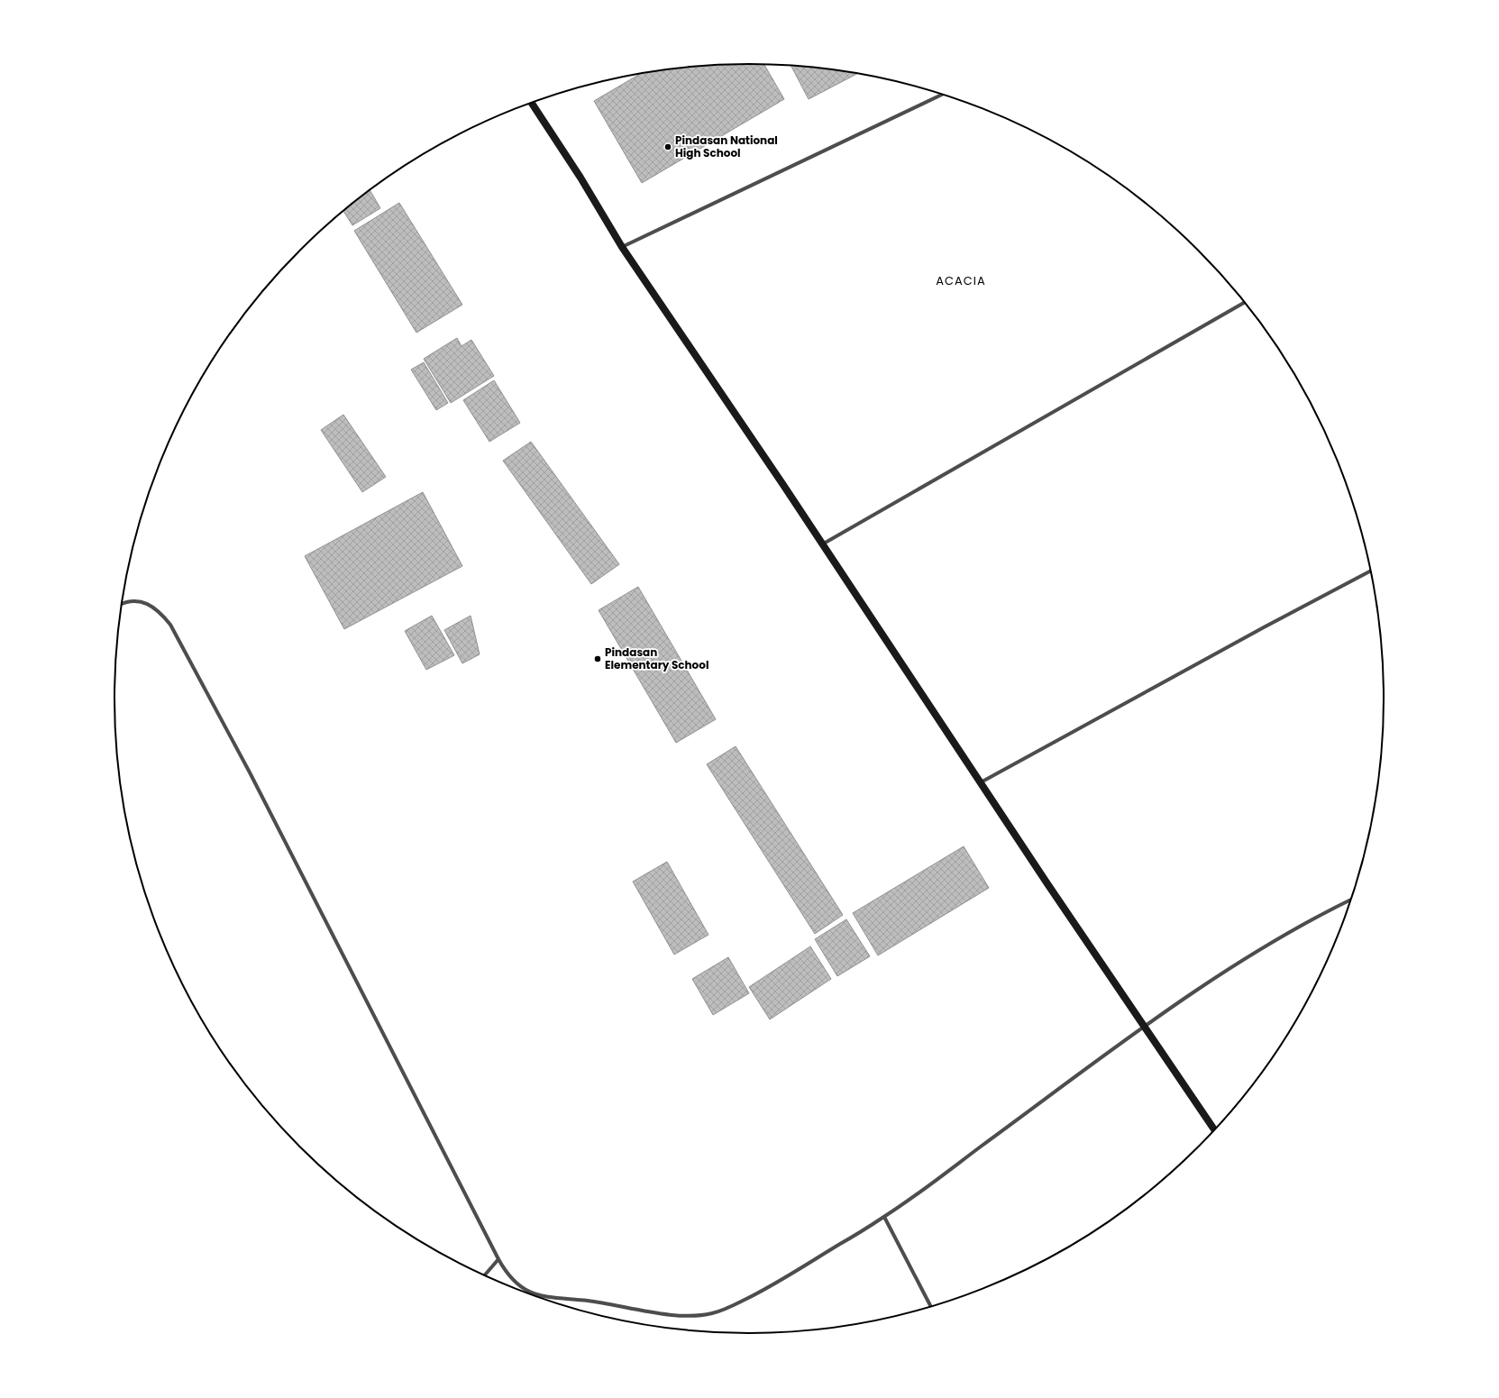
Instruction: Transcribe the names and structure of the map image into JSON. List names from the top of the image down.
{
  "districts": ["ACACIA"],
  "places": ["Pindasan National High School", "Pindasan Elementary School"]
}
